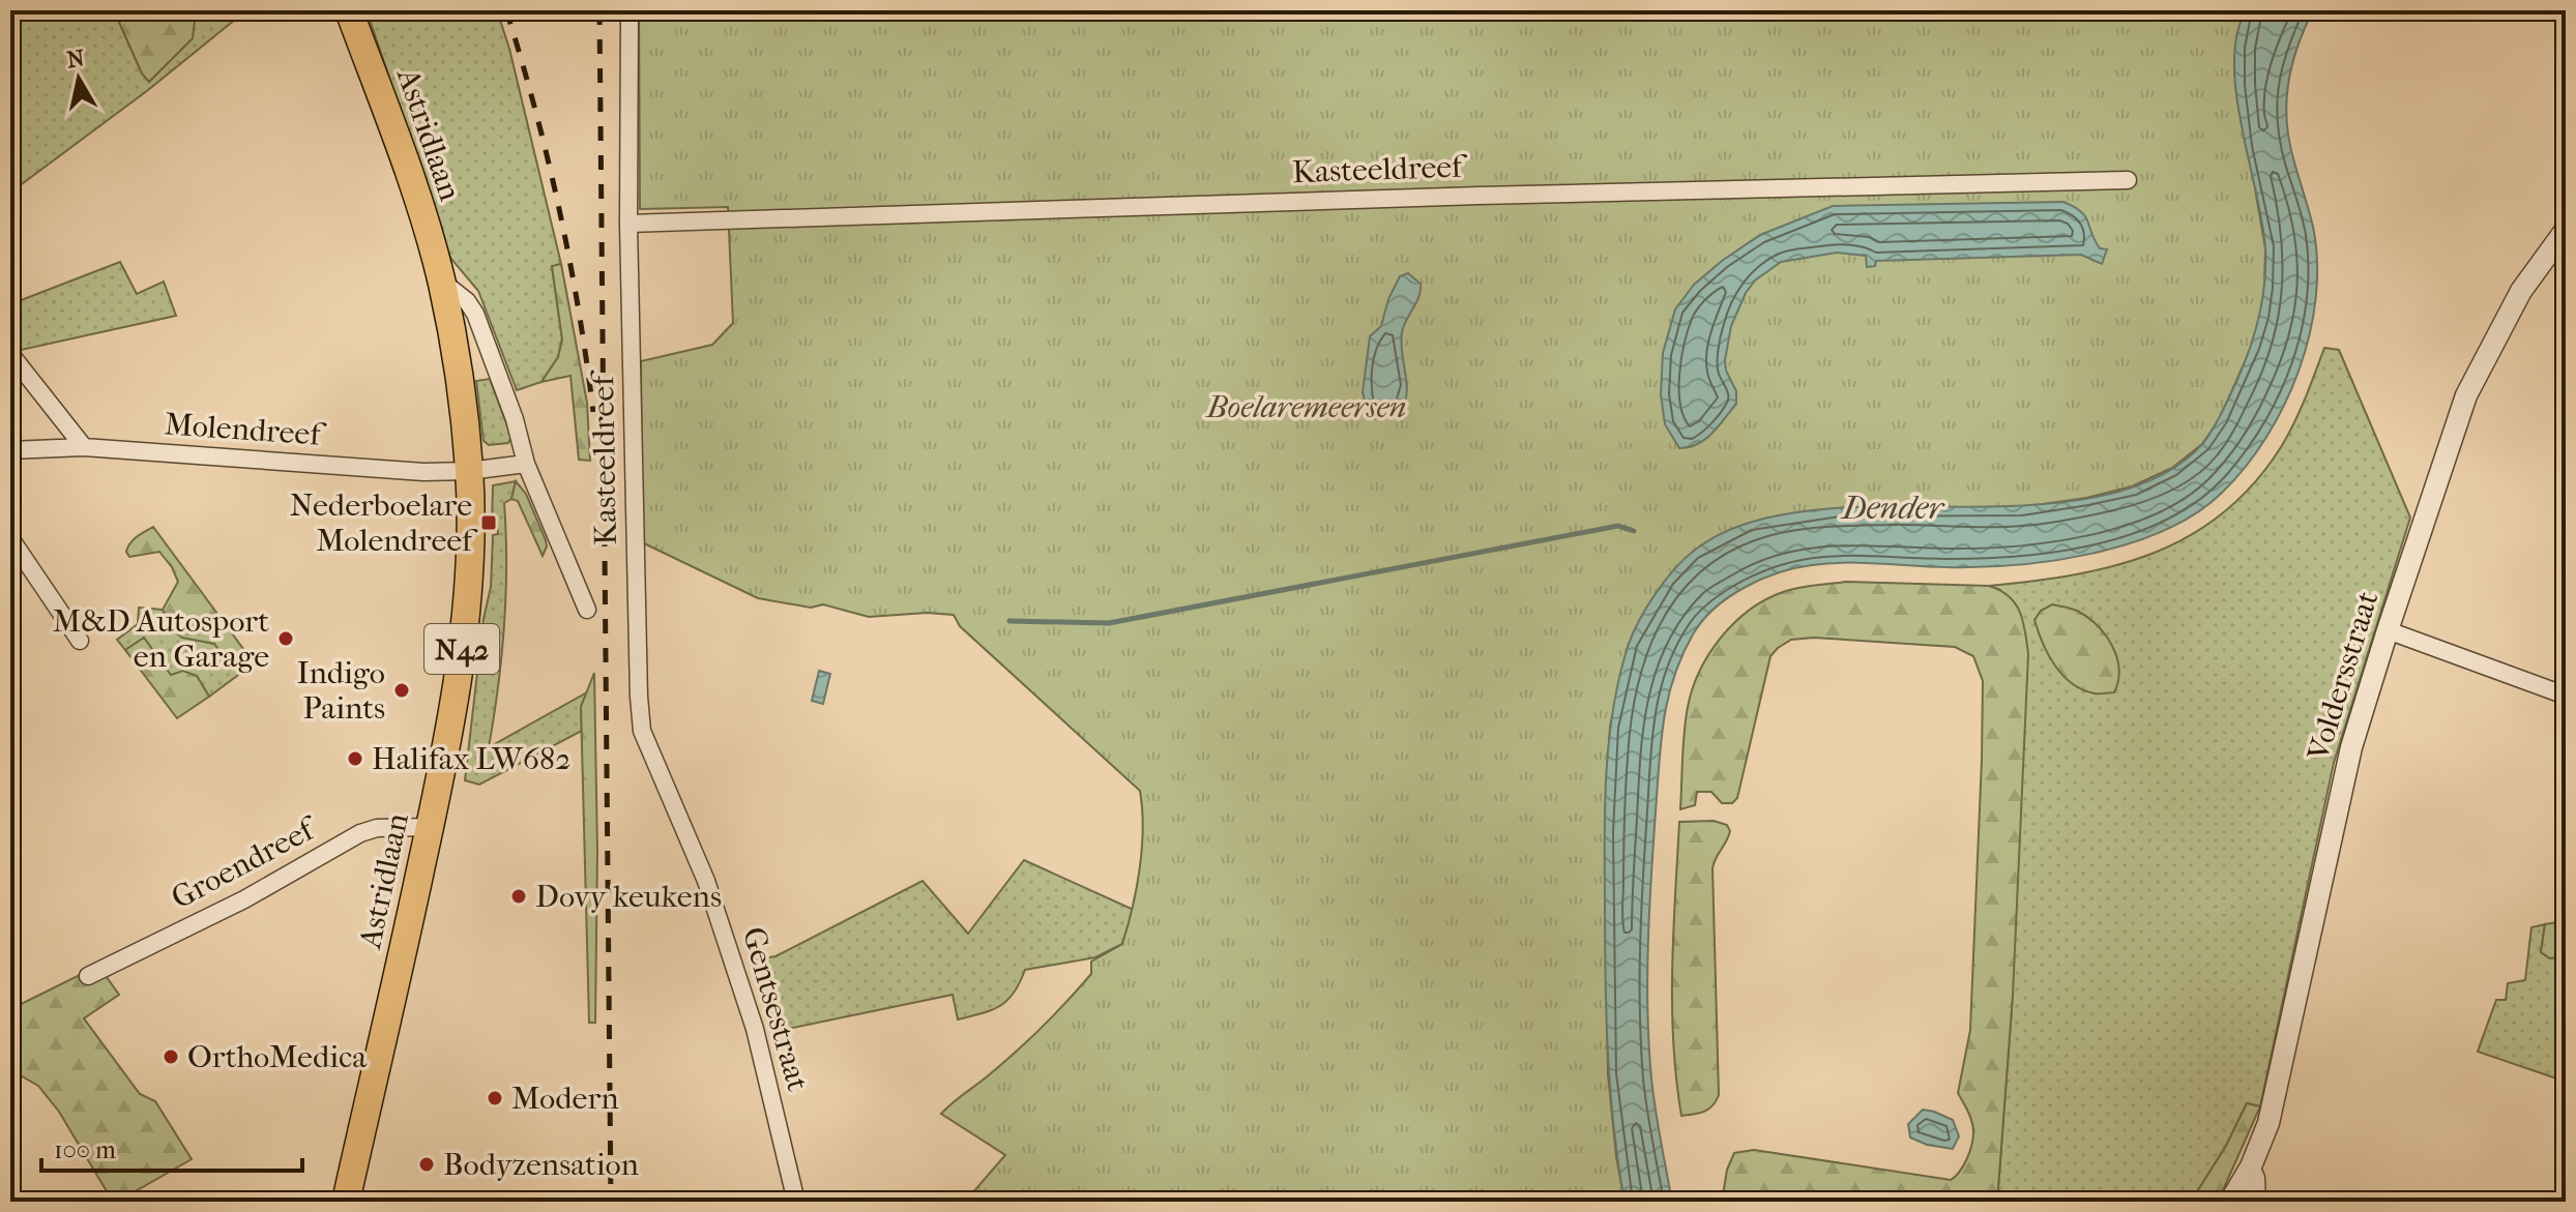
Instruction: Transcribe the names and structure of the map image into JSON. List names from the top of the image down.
{
  "streets": {
    "main road": ["Astridlaan", "N42"],
    "street": [
      "Kasteeldreef",
      "Molendreef",
      "Voldersstraat",
      "Groendreef",
      "Gentsestraat"
    ]
  },
  "crossings": [
    ["Astridlaan", "Molendreef"],
    ["Astridlaan", "Groendreef"],
    ["Kasteeldreef", "Gentsestraat"]
  ],
  "water": ["Dender"],
  "parks": ["Boelaremeersen"],
  "places": {
    "transit": ["Nederboelare Molendreef"],
    "other": [
      "M&D Autosport en Garage",
      "Indigo Paints",
      "Halifax LW682",
      "Dovy keukens",
      "OrthoMedica",
      "Modern",
      "Bodyzensation"
    ]
  },
  "scale_bar": "100 m",
  "north": "top"
}
